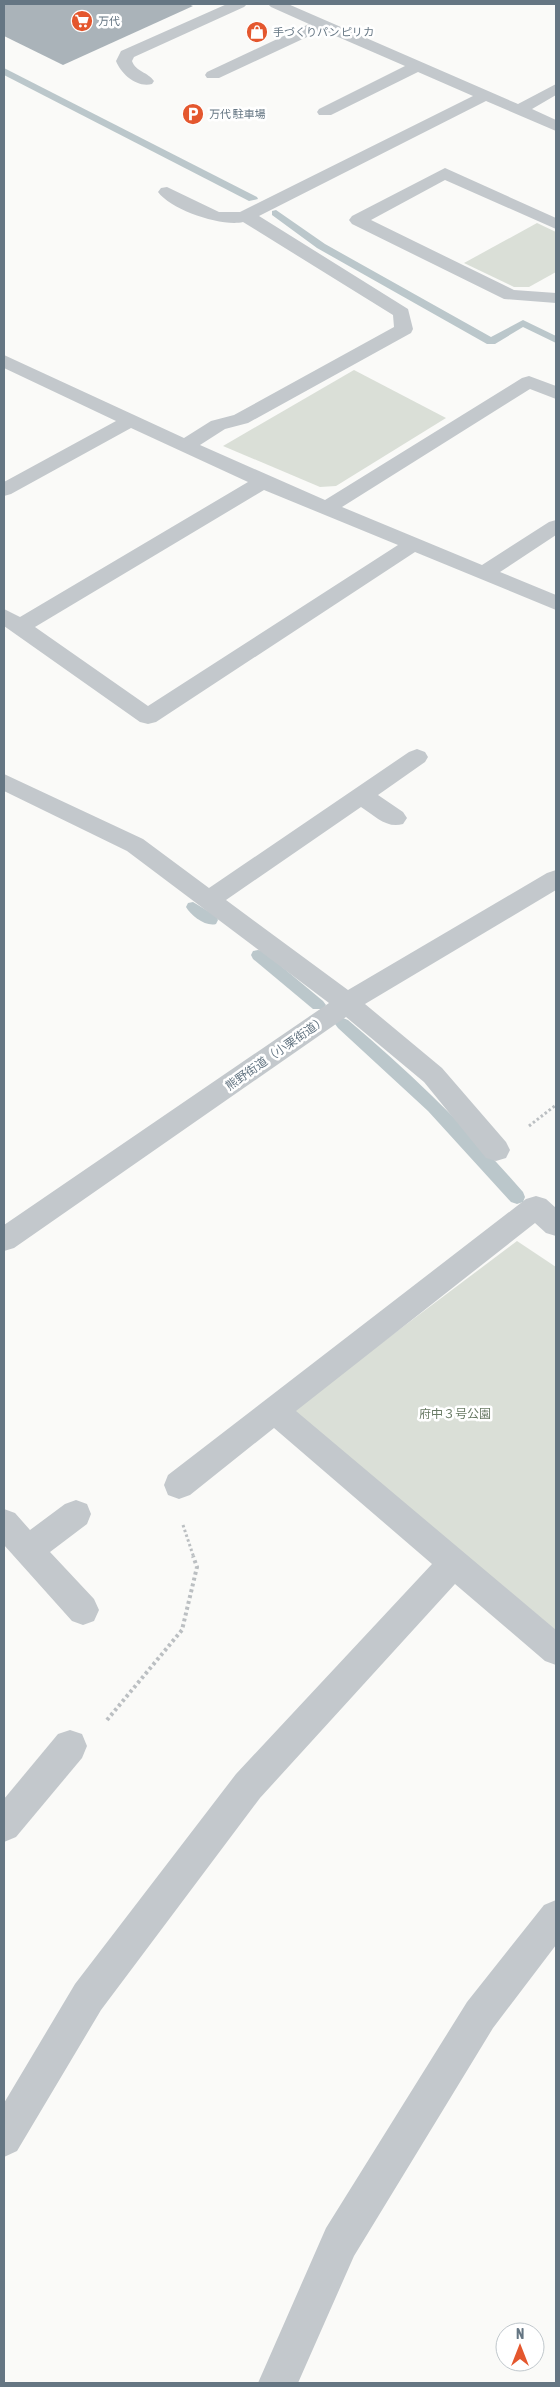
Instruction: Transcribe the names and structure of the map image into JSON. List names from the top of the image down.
{
  "streets": {
    "street": ["熊野街道（小栗街道）"]
  },
  "parks": ["府中３号公園"],
  "places": {
    "supermarket": ["万代"],
    "shop": ["手づくりパン ピリカ"],
    "parking": ["万代 駐車場"]
  },
  "north": "top"
}
